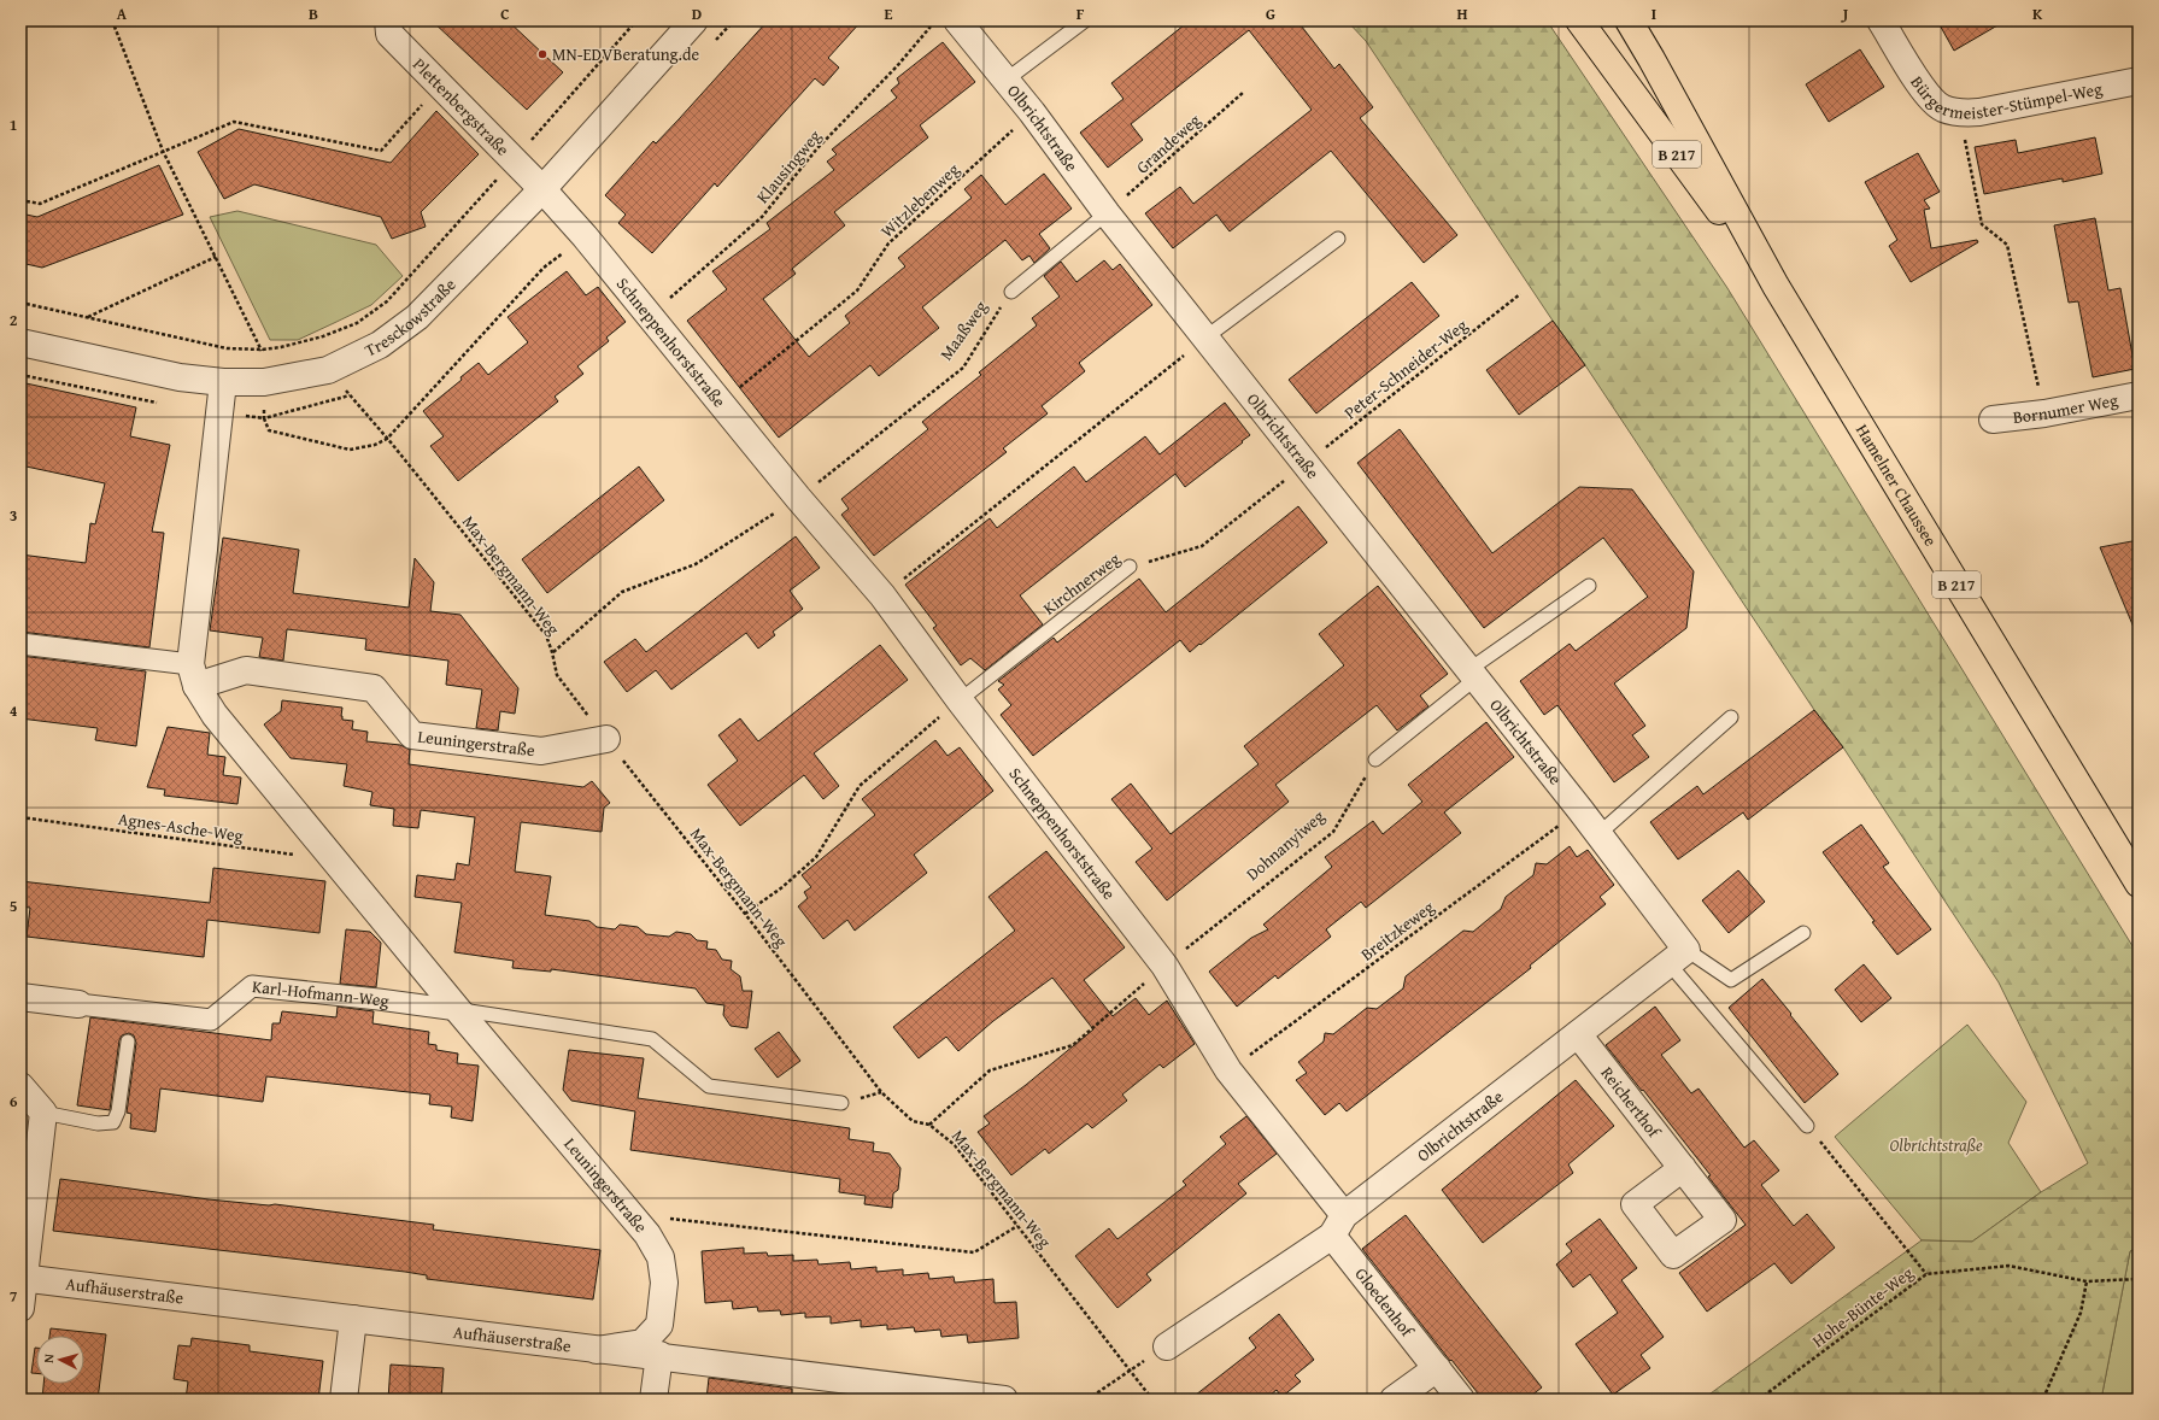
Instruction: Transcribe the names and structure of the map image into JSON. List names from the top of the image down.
{
  "streets": {
    "main road": ["B 217", "Hamelner Chaussee"],
    "street": [
      "Bürgermeister-Stümpel-Weg",
      "Plettenbergstraße",
      "Olbrichtstraße",
      "Tresckowstraße",
      "Schneppenhorststraße",
      "Bornumer Weg",
      "Leuningerstraße",
      "Karl-Hofmann-Weg",
      "Reicherthof",
      "Aufhäuserstraße",
      "Gloedenhof"
    ],
    "lane": ["Kirchnerweg"],
    "path": [
      "Grandeweg",
      "Klausingweg",
      "Witzlebenweg",
      "Maaßweg",
      "Peter-Schneider-Weg",
      "Max-Bergmann-Weg",
      "Agnes-Asche-Weg",
      "Dohnanyiweg",
      "Breitzkeweg",
      "Hohe-Bünte-Weg"
    ]
  },
  "crossings": [
    ["Plettenbergstraße", "Tresckowstraße"],
    ["Plettenbergstraße", "Schneppenhorststraße"],
    ["Olbrichtstraße", "Grandeweg"],
    ["Olbrichtstraße", "Witzlebenweg"],
    ["Olbrichtstraße", "Schneppenhorststraße"],
    ["Olbrichtstraße", "Peter-Schneider-Weg"],
    ["Olbrichtstraße", "Kirchnerweg"],
    ["Olbrichtstraße", "Breitzkeweg"],
    ["Olbrichtstraße", "Reicherthof"],
    ["Olbrichtstraße", "Gloedenhof"],
    ["Klausingweg", "Schneppenhorststraße"],
    ["Witzlebenweg", "Schneppenhorststraße"],
    ["Tresckowstraße", "Schneppenhorststraße"],
    ["Tresckowstraße", "Max-Bergmann-Weg"],
    ["Maaßweg", "Schneppenhorststraße"],
    ["Schneppenhorststraße", "Kirchnerweg"],
    ["Schneppenhorststraße", "Dohnanyiweg"],
    ["Schneppenhorststraße", "Breitzkeweg"],
    ["Schneppenhorststraße", "Gloedenhof"],
    ["Peter-Schneider-Weg", "Kirchnerweg"],
    ["Max-Bergmann-Weg", "Leuningerstraße"],
    ["Leuningerstraße", "Agnes-Asche-Weg"],
    ["Leuningerstraße", "Karl-Hofmann-Weg"],
    ["Leuningerstraße", "Aufhäuserstraße"]
  ],
  "parks": ["Olbrichtstraße"],
  "places": ["MN-EDVBeratung.de"],
  "north": "left",
  "grid": {
    "columns": [
      "A",
      "B",
      "C",
      "D",
      "E",
      "F",
      "G",
      "H",
      "I",
      "J",
      "K"
    ],
    "rows": [
      "1",
      "2",
      "3",
      "4",
      "5",
      "6",
      "7"
    ]
  }
}
